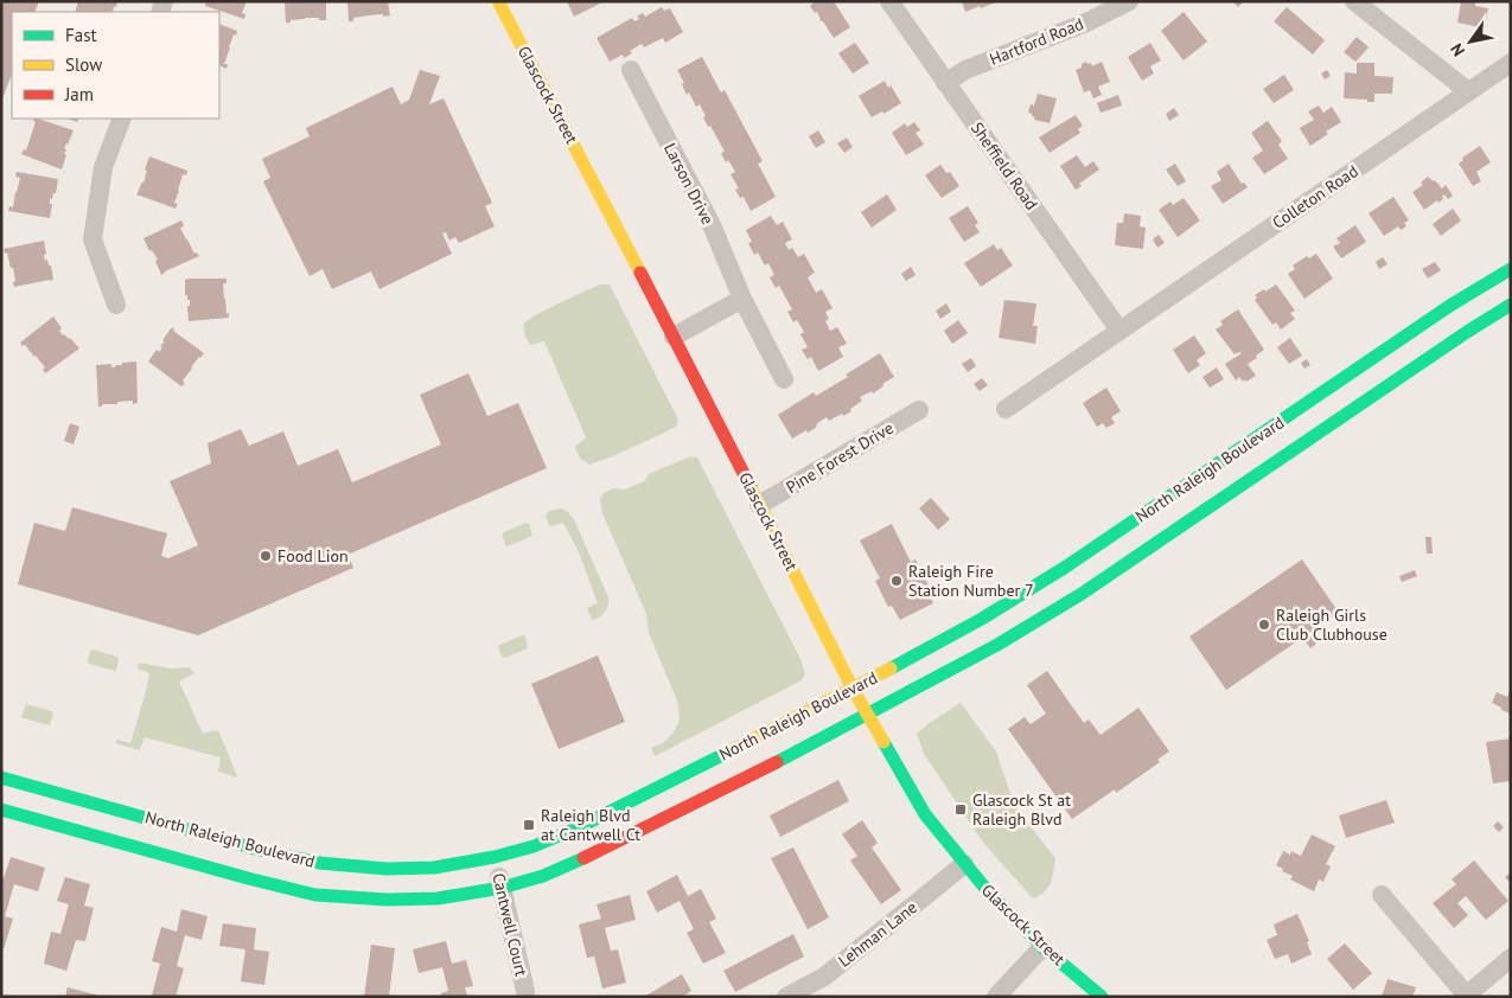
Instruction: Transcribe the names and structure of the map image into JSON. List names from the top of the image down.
{
  "streets": {
    "main road": ["Glascock Street", "North Raleigh Boulevard"],
    "street": [
      "Hartford Road",
      "Sheffield Road",
      "Larson Drive",
      "Colleton Road",
      "Pine Forest Drive",
      "Cantwell Court",
      "Lehman Lane"
    ]
  },
  "crossings": [
    ["Hartford Road", "Sheffield Road"],
    ["Glascock Street", "Pine Forest Drive"],
    ["Glascock Street", "North Raleigh Boulevard"],
    ["Glascock Street", "Lehman Lane"],
    ["Sheffield Road", "Colleton Road"],
    ["North Raleigh Boulevard", "Cantwell Court"]
  ],
  "places": {
    "other": ["Food Lion", "Raleigh Fire Station Number 7", "Raleigh Girls Club Clubhouse"],
    "transit": ["Glascock St at Raleigh Blvd", "Raleigh Blvd at Cantwell Ct"]
  },
  "legend": ["Fast", "Slow", "Jam"],
  "north": "bottom left"
}
